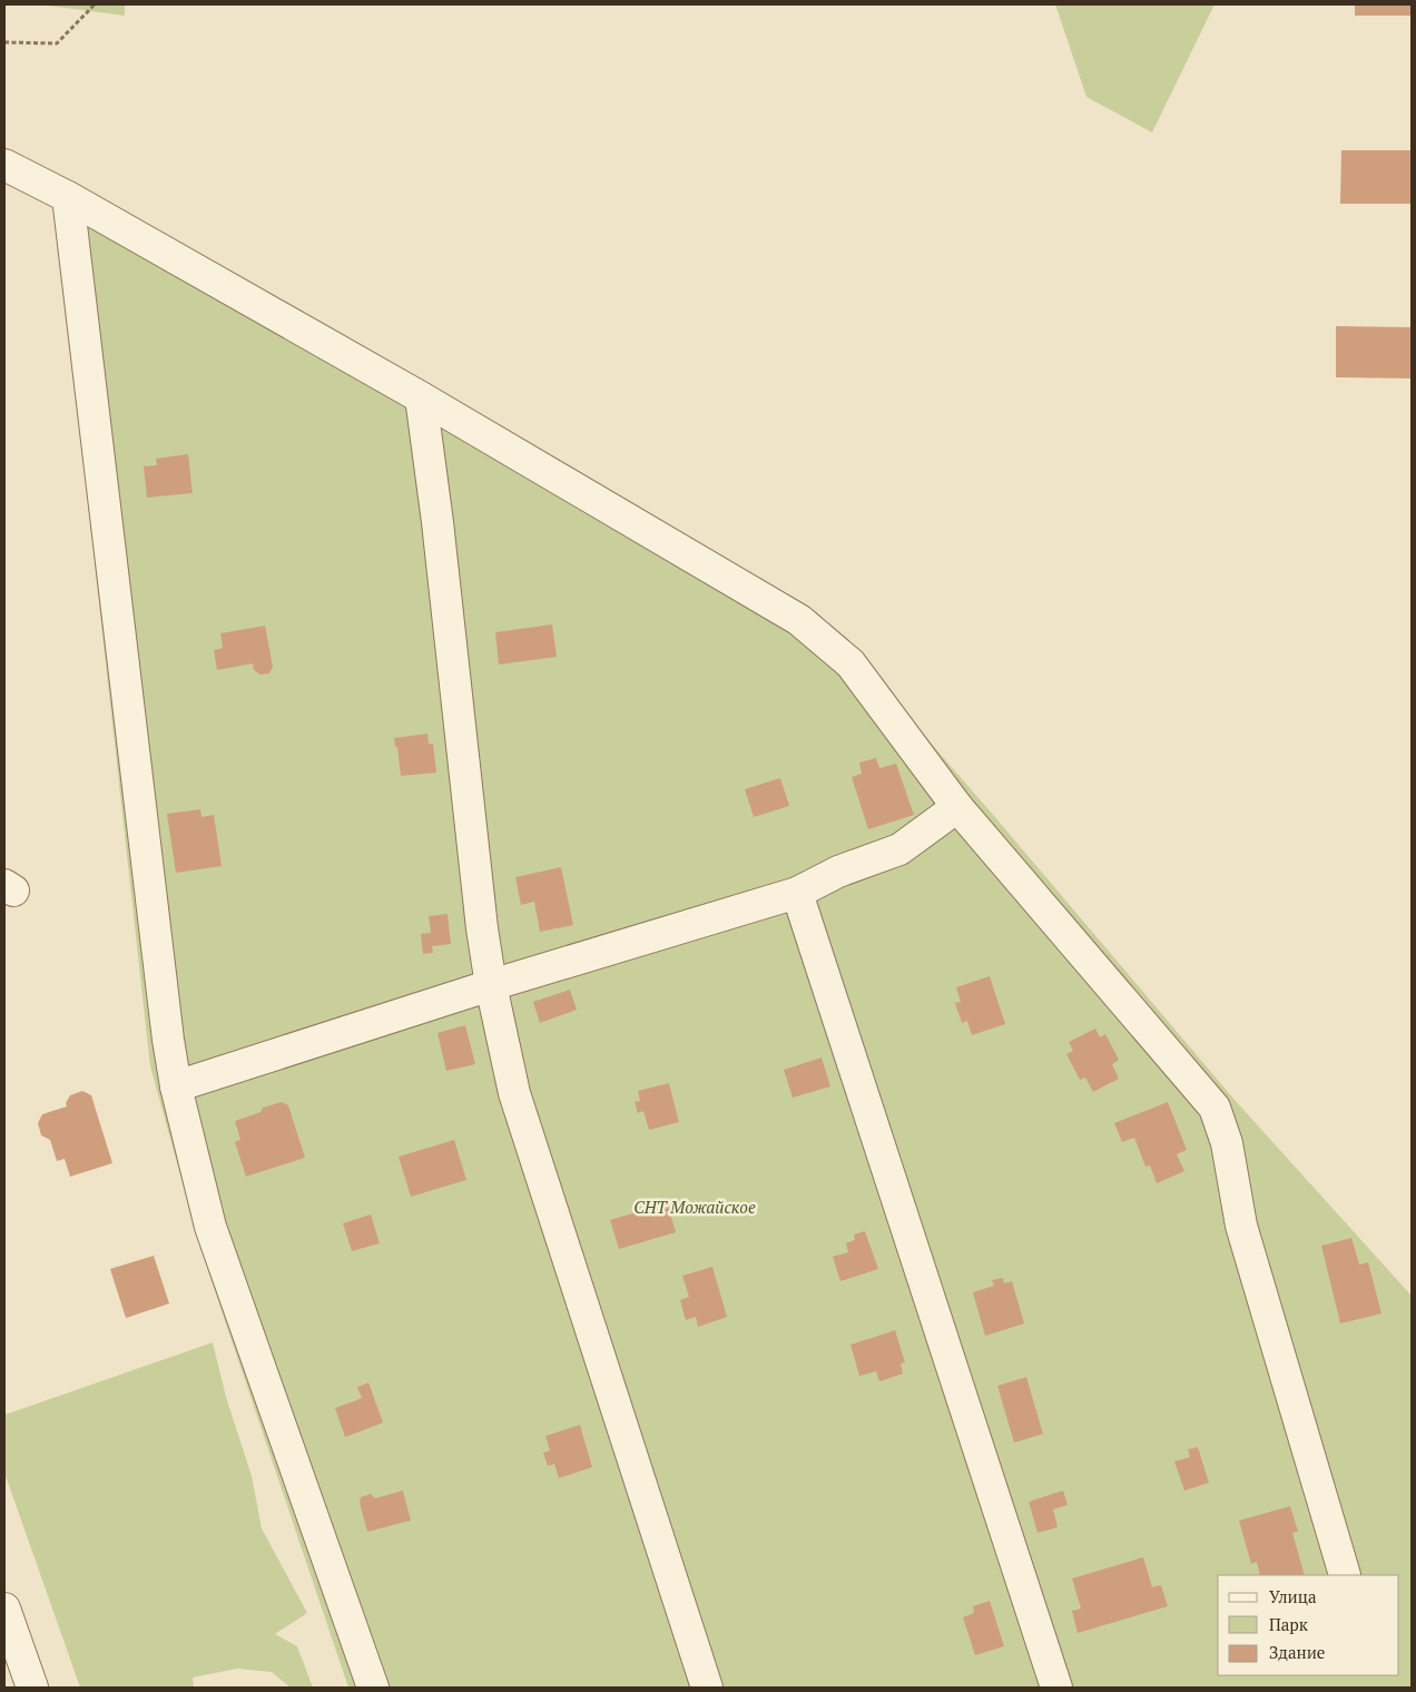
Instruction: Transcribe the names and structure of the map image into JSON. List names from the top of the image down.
{
  "parks": ["СНТ Можайское"],
  "legend": ["Улица", "Парк", "Здание"]
}
